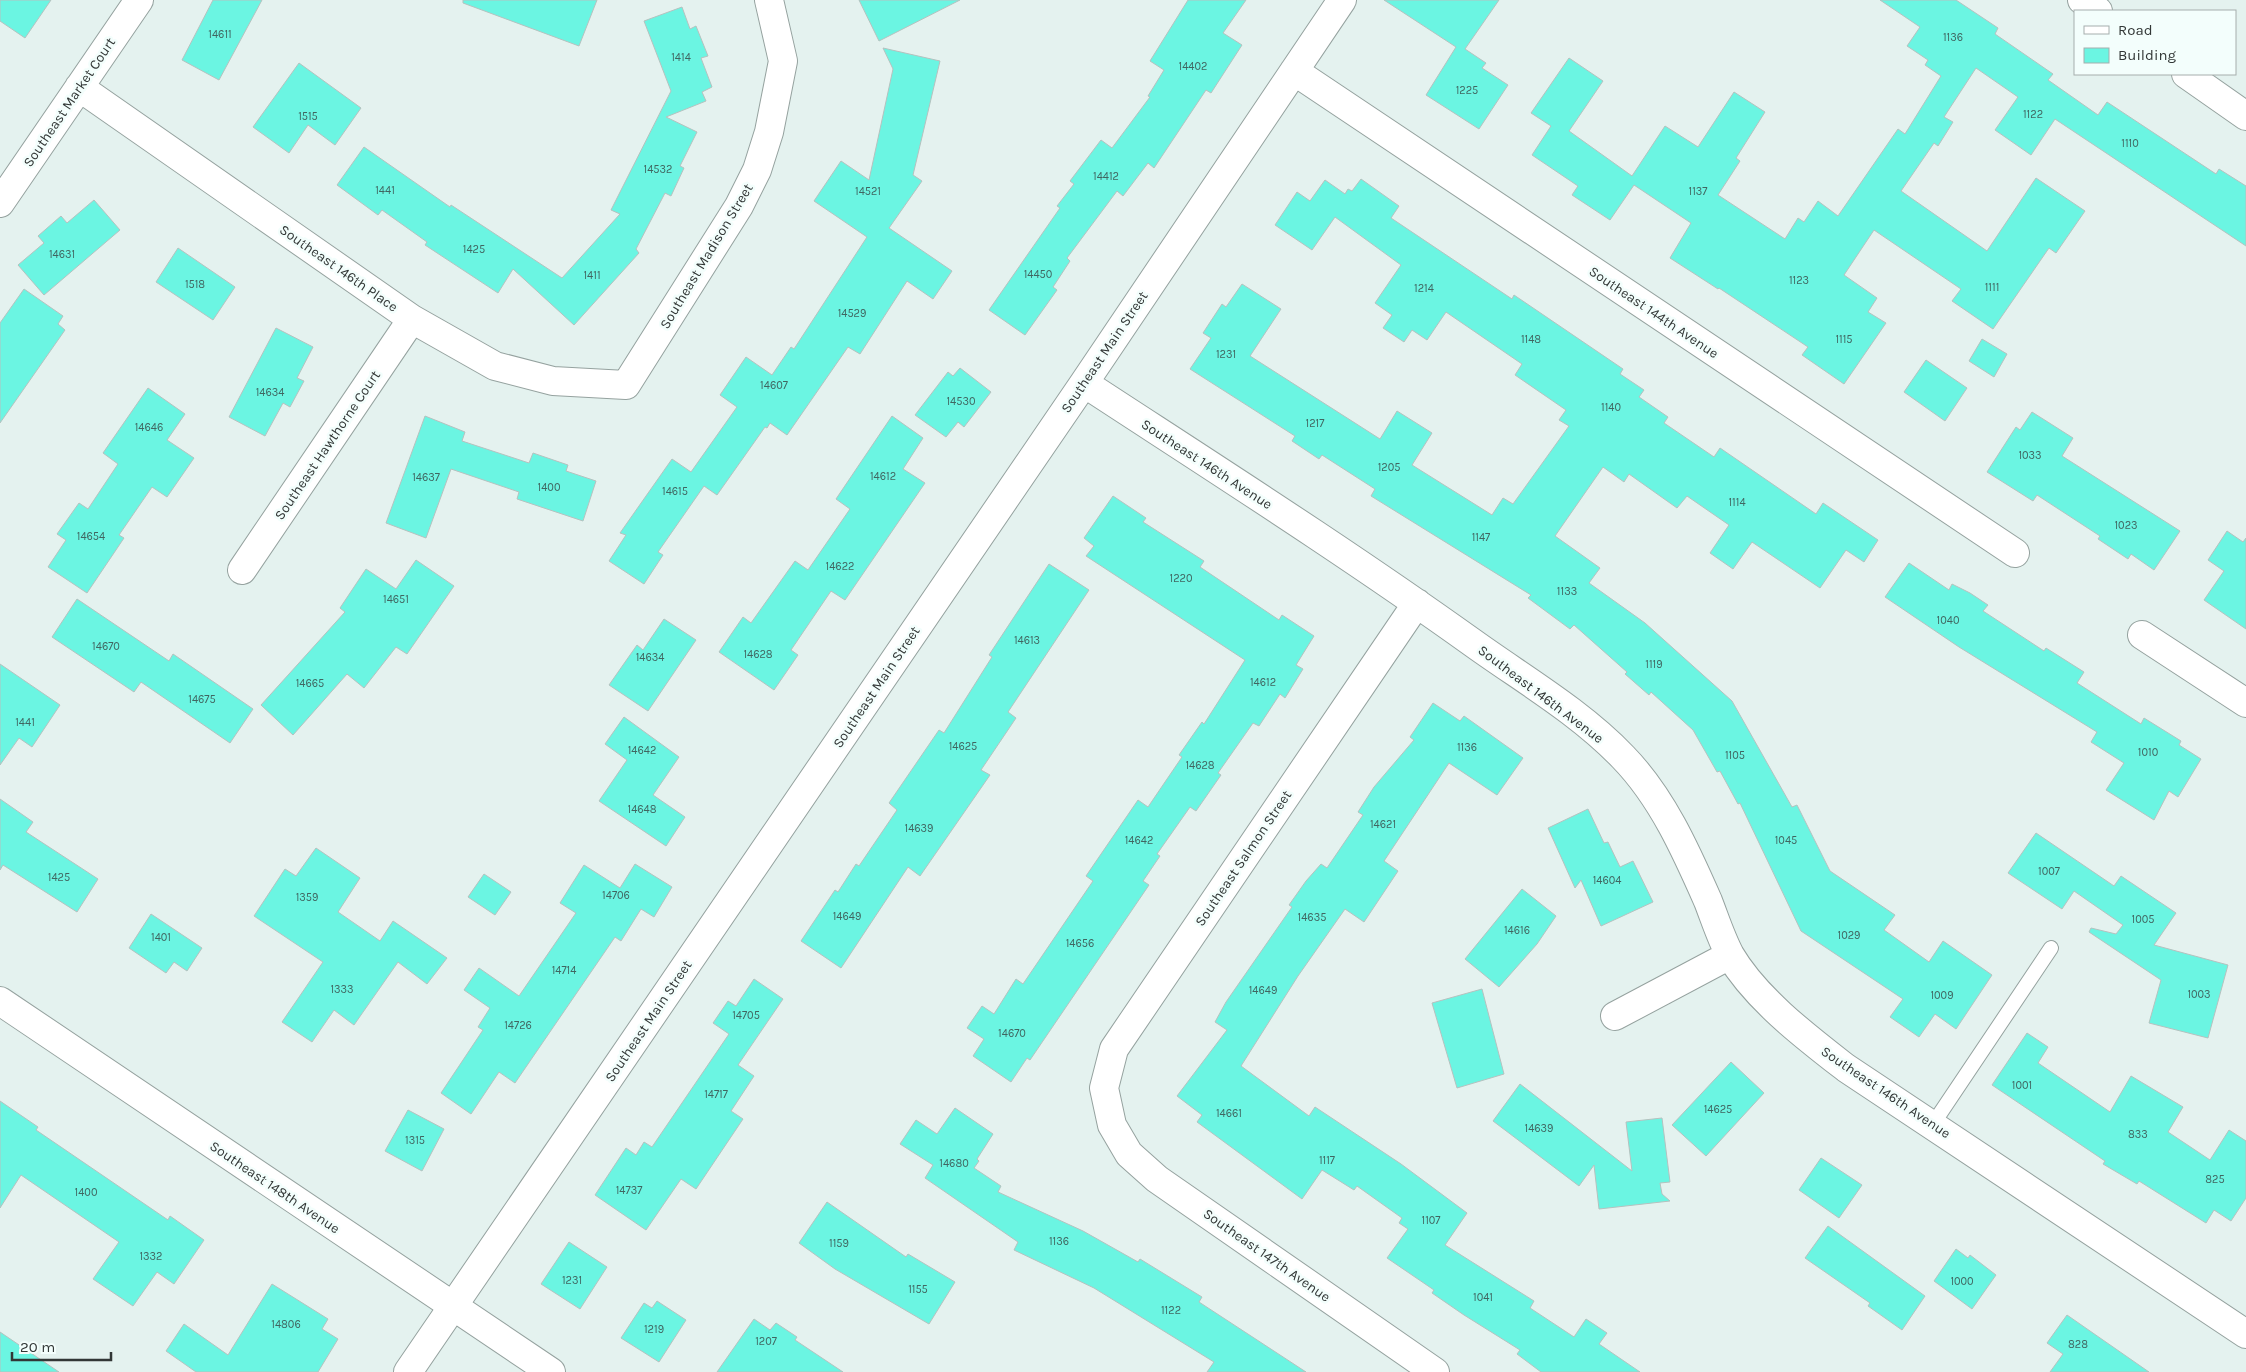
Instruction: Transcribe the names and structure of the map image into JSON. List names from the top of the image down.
{
  "streets": {
    "street": [
      "Southeast Market Court",
      "Southeast Madison Street",
      "Southeast 146th Place",
      "Southeast 144th Avenue",
      "Southeast Main Street",
      "Southeast Hawthorne Court",
      "Southeast 146th Avenue",
      "Southeast Salmon Street",
      "Southeast 148th Avenue",
      "Southeast 147th Avenue"
    ]
  },
  "crossings": [
    ["Southeast Market Court", "Southeast 146th Place"],
    ["Southeast Madison Street", "Southeast 146th Place"],
    ["Southeast 146th Place", "Southeast Hawthorne Court"],
    ["Southeast 144th Avenue", "Southeast Main Street"],
    ["Southeast Main Street", "Southeast 146th Avenue"],
    ["Southeast Main Street", "Southeast 148th Avenue"],
    ["Southeast 146th Avenue", "Southeast Salmon Street"],
    ["Southeast Salmon Street", "Southeast 147th Avenue"]
  ],
  "house_numbers": [
    "14611",
    "1136",
    "1414",
    "14402",
    "1225",
    "1122",
    "1515",
    "1110",
    "14532",
    "14412",
    "1441",
    "14521",
    "1137",
    "1425",
    "14631",
    "14450",
    "1411",
    "1123",
    "1518",
    "1111",
    "1214",
    "14529",
    "1148",
    "1115",
    "1231",
    "14607",
    "14634",
    "14530",
    "1140",
    "1217",
    "14646",
    "1033",
    "1205",
    "14612",
    "14637",
    "1400",
    "14615",
    "1114",
    "1023",
    "14654",
    "1147",
    "14622",
    "1220",
    "1133",
    "14651",
    "1040",
    "14613",
    "14670",
    "14628",
    "14634",
    "1119",
    "14612",
    "14665",
    "14675",
    "1441",
    "14625",
    "1136",
    "14642",
    "1010",
    "1105",
    "14628",
    "14648",
    "14621",
    "14639",
    "14642",
    "1045",
    "1007",
    "1425",
    "14604",
    "14706",
    "1359",
    "14649",
    "14635",
    "1005",
    "14616",
    "1029",
    "1401",
    "14656",
    "14714",
    "1333",
    "14649",
    "1003",
    "1009",
    "14705",
    "14726",
    "14670",
    "1001",
    "14717",
    "14625",
    "14661",
    "14639",
    "833",
    "1315",
    "1117",
    "14680",
    "825",
    "14737",
    "1400",
    "1107",
    "1136",
    "1159",
    "1332",
    "1231",
    "1000",
    "1155",
    "1041",
    "1122",
    "14806",
    "1219",
    "1207",
    "828"
  ],
  "legend": ["Road", "Building"],
  "scale_bar": "20 m"
}
